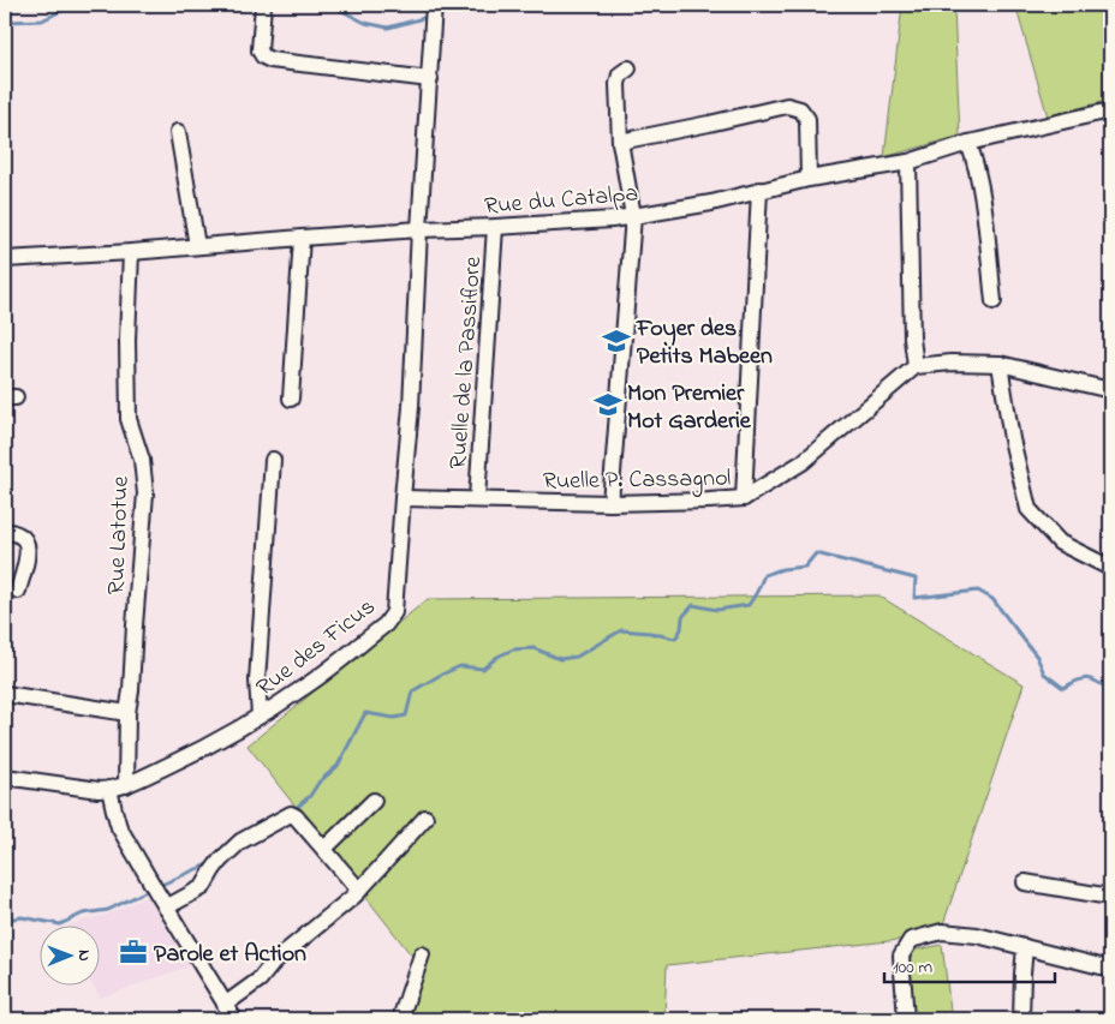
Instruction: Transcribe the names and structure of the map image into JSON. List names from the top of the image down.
{
  "streets": {
    "street": [
      "Rue du Catalpa",
      "Ruelle de la Passiflore",
      "Ruelle P. Cassagnol",
      "Rue Latotue",
      "Rue des Ficus"
    ]
  },
  "crossings": [
    ["Rue du Catalpa", "Ruelle de la Passiflore"],
    ["Rue du Catalpa", "Rue Latotue"],
    ["Rue du Catalpa", "Rue des Ficus"],
    ["Ruelle de la Passiflore", "Ruelle P. Cassagnol"],
    ["Ruelle P. Cassagnol", "Rue des Ficus"],
    ["Rue Latotue", "Rue des Ficus"]
  ],
  "places": {
    "school or university": ["Foyer des Petits Mabeen", "Mon Premier Mot Garderie"],
    "office": ["Parole et Action"]
  },
  "scale_bar": "100 m",
  "north": "right"
}
